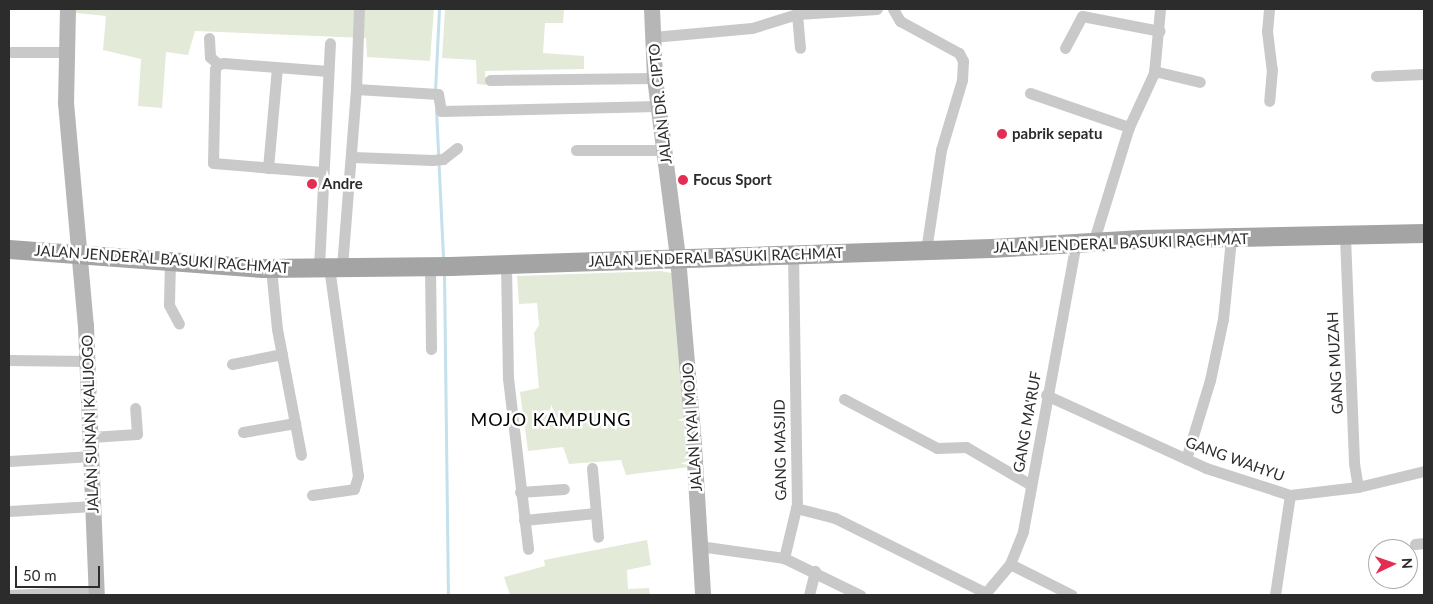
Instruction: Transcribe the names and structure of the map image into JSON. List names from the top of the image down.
{
  "streets": {
    "main road": ["JALAN JENDERAL BASUKI RACHMAT"],
    "street": [
      "JALAN DR. CIPTO",
      "GANG MUZAH",
      "GANG MA'RUF",
      "JALAN SUNAN KALIJOGO",
      "JALAN KYAI MOJO",
      "GANG MASJID",
      "GANG WAHYU"
    ]
  },
  "crossings": [
    ["JALAN DR. CIPTO", "JALAN JENDERAL BASUKI RACHMAT"],
    ["JALAN DR. CIPTO", "JALAN KYAI MOJO"],
    ["JALAN JENDERAL BASUKI RACHMAT", "GANG MUZAH"],
    ["JALAN JENDERAL BASUKI RACHMAT", "GANG MA'RUF"],
    ["JALAN JENDERAL BASUKI RACHMAT", "JALAN SUNAN KALIJOGO"],
    ["JALAN JENDERAL BASUKI RACHMAT", "JALAN KYAI MOJO"],
    ["JALAN JENDERAL BASUKI RACHMAT", "GANG MASJID"],
    ["GANG MUZAH", "GANG WAHYU"],
    ["GANG MA'RUF", "GANG WAHYU"]
  ],
  "districts": ["MOJO KAMPUNG"],
  "places": ["pabrik sepatu", "Focus Sport", "Andre"],
  "scale_bar": "50 m",
  "north": "right"
}
